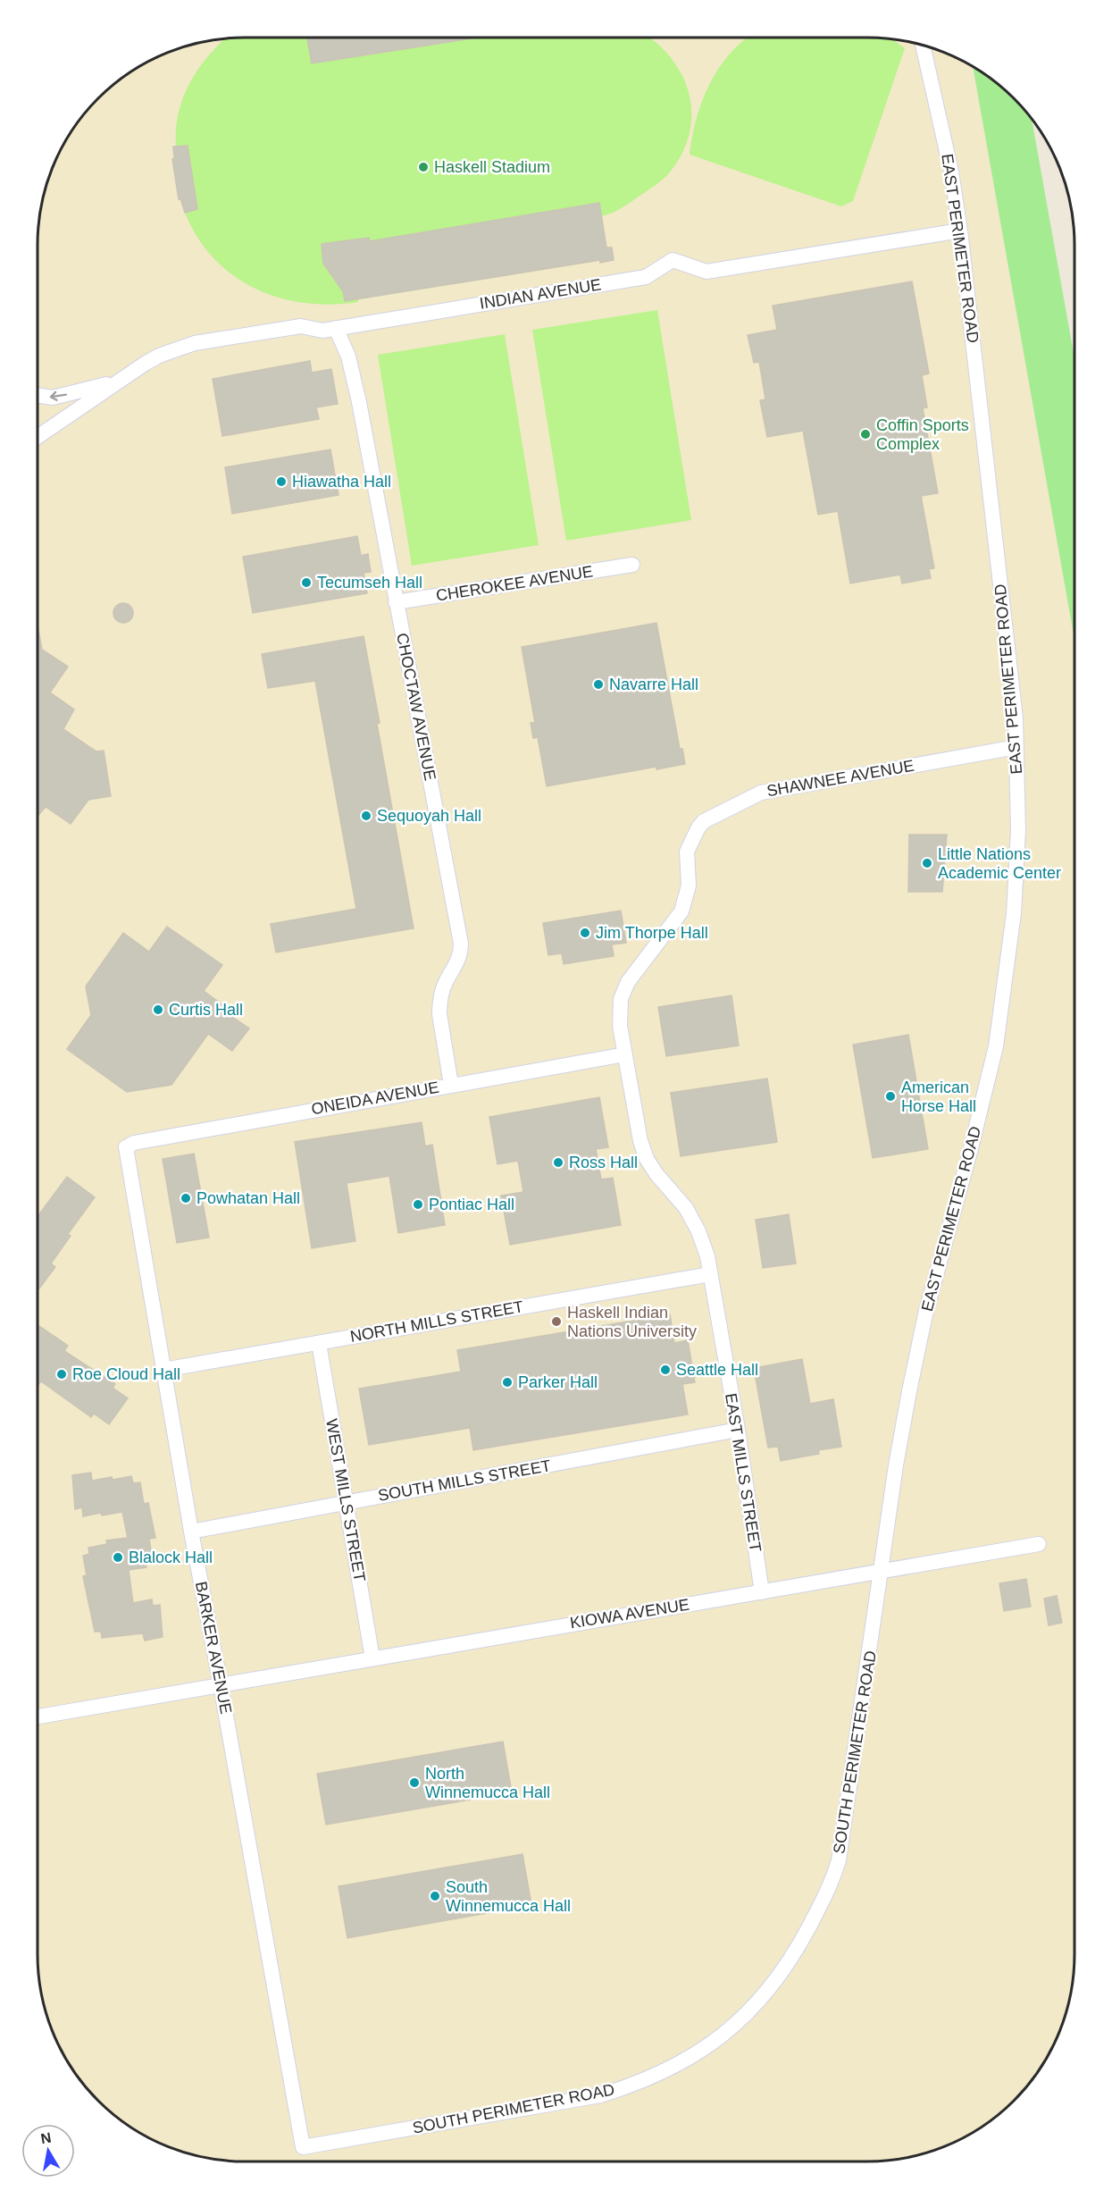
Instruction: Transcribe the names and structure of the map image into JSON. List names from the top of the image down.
{
  "streets": {
    "street": [
      "EAST PERIMETER ROAD",
      "INDIAN AVENUE",
      "CHEROKEE AVENUE",
      "CHOCTAW AVENUE",
      "SHAWNEE AVENUE",
      "ONEIDA AVENUE",
      "NORTH MILLS STREET",
      "EAST MILLS STREET",
      "SOUTH MILLS STREET",
      "WEST MILLS STREET",
      "KIOWA AVENUE",
      "BARKER AVENUE",
      "SOUTH PERIMETER ROAD"
    ]
  },
  "crossings": [
    ["EAST PERIMETER ROAD", "INDIAN AVENUE"],
    ["EAST PERIMETER ROAD", "SHAWNEE AVENUE"],
    ["EAST PERIMETER ROAD", "KIOWA AVENUE"],
    ["EAST PERIMETER ROAD", "SOUTH PERIMETER ROAD"],
    ["INDIAN AVENUE", "CHOCTAW AVENUE"],
    ["CHEROKEE AVENUE", "CHOCTAW AVENUE"],
    ["CHOCTAW AVENUE", "ONEIDA AVENUE"],
    ["SHAWNEE AVENUE", "ONEIDA AVENUE"],
    ["SHAWNEE AVENUE", "EAST MILLS STREET"],
    ["ONEIDA AVENUE", "EAST MILLS STREET"],
    ["ONEIDA AVENUE", "BARKER AVENUE"],
    ["NORTH MILLS STREET", "EAST MILLS STREET"],
    ["NORTH MILLS STREET", "WEST MILLS STREET"],
    ["NORTH MILLS STREET", "BARKER AVENUE"],
    ["EAST MILLS STREET", "SOUTH MILLS STREET"],
    ["EAST MILLS STREET", "KIOWA AVENUE"],
    ["SOUTH MILLS STREET", "WEST MILLS STREET"],
    ["SOUTH MILLS STREET", "BARKER AVENUE"],
    ["WEST MILLS STREET", "KIOWA AVENUE"],
    ["KIOWA AVENUE", "BARKER AVENUE"],
    ["KIOWA AVENUE", "SOUTH PERIMETER ROAD"],
    ["BARKER AVENUE", "SOUTH PERIMETER ROAD"]
  ],
  "places": [
    "Haskell Stadium",
    "Coffin Sports Complex",
    "Hiawatha Hall",
    "Tecumseh Hall",
    "Navarre Hall",
    "Sequoyah Hall",
    "Little Nations Academic Center",
    "Jim Thorpe Hall",
    "Curtis Hall",
    "American Horse Hall",
    "Ross Hall",
    "Powhatan Hall",
    "Pontiac Hall",
    "Haskell Indian Nations University",
    "Seattle Hall",
    "Roe Cloud Hall",
    "Parker Hall",
    "Blalock Hall",
    "North Winnemucca Hall",
    "South Winnemucca Hall"
  ],
  "north": "top"
}
